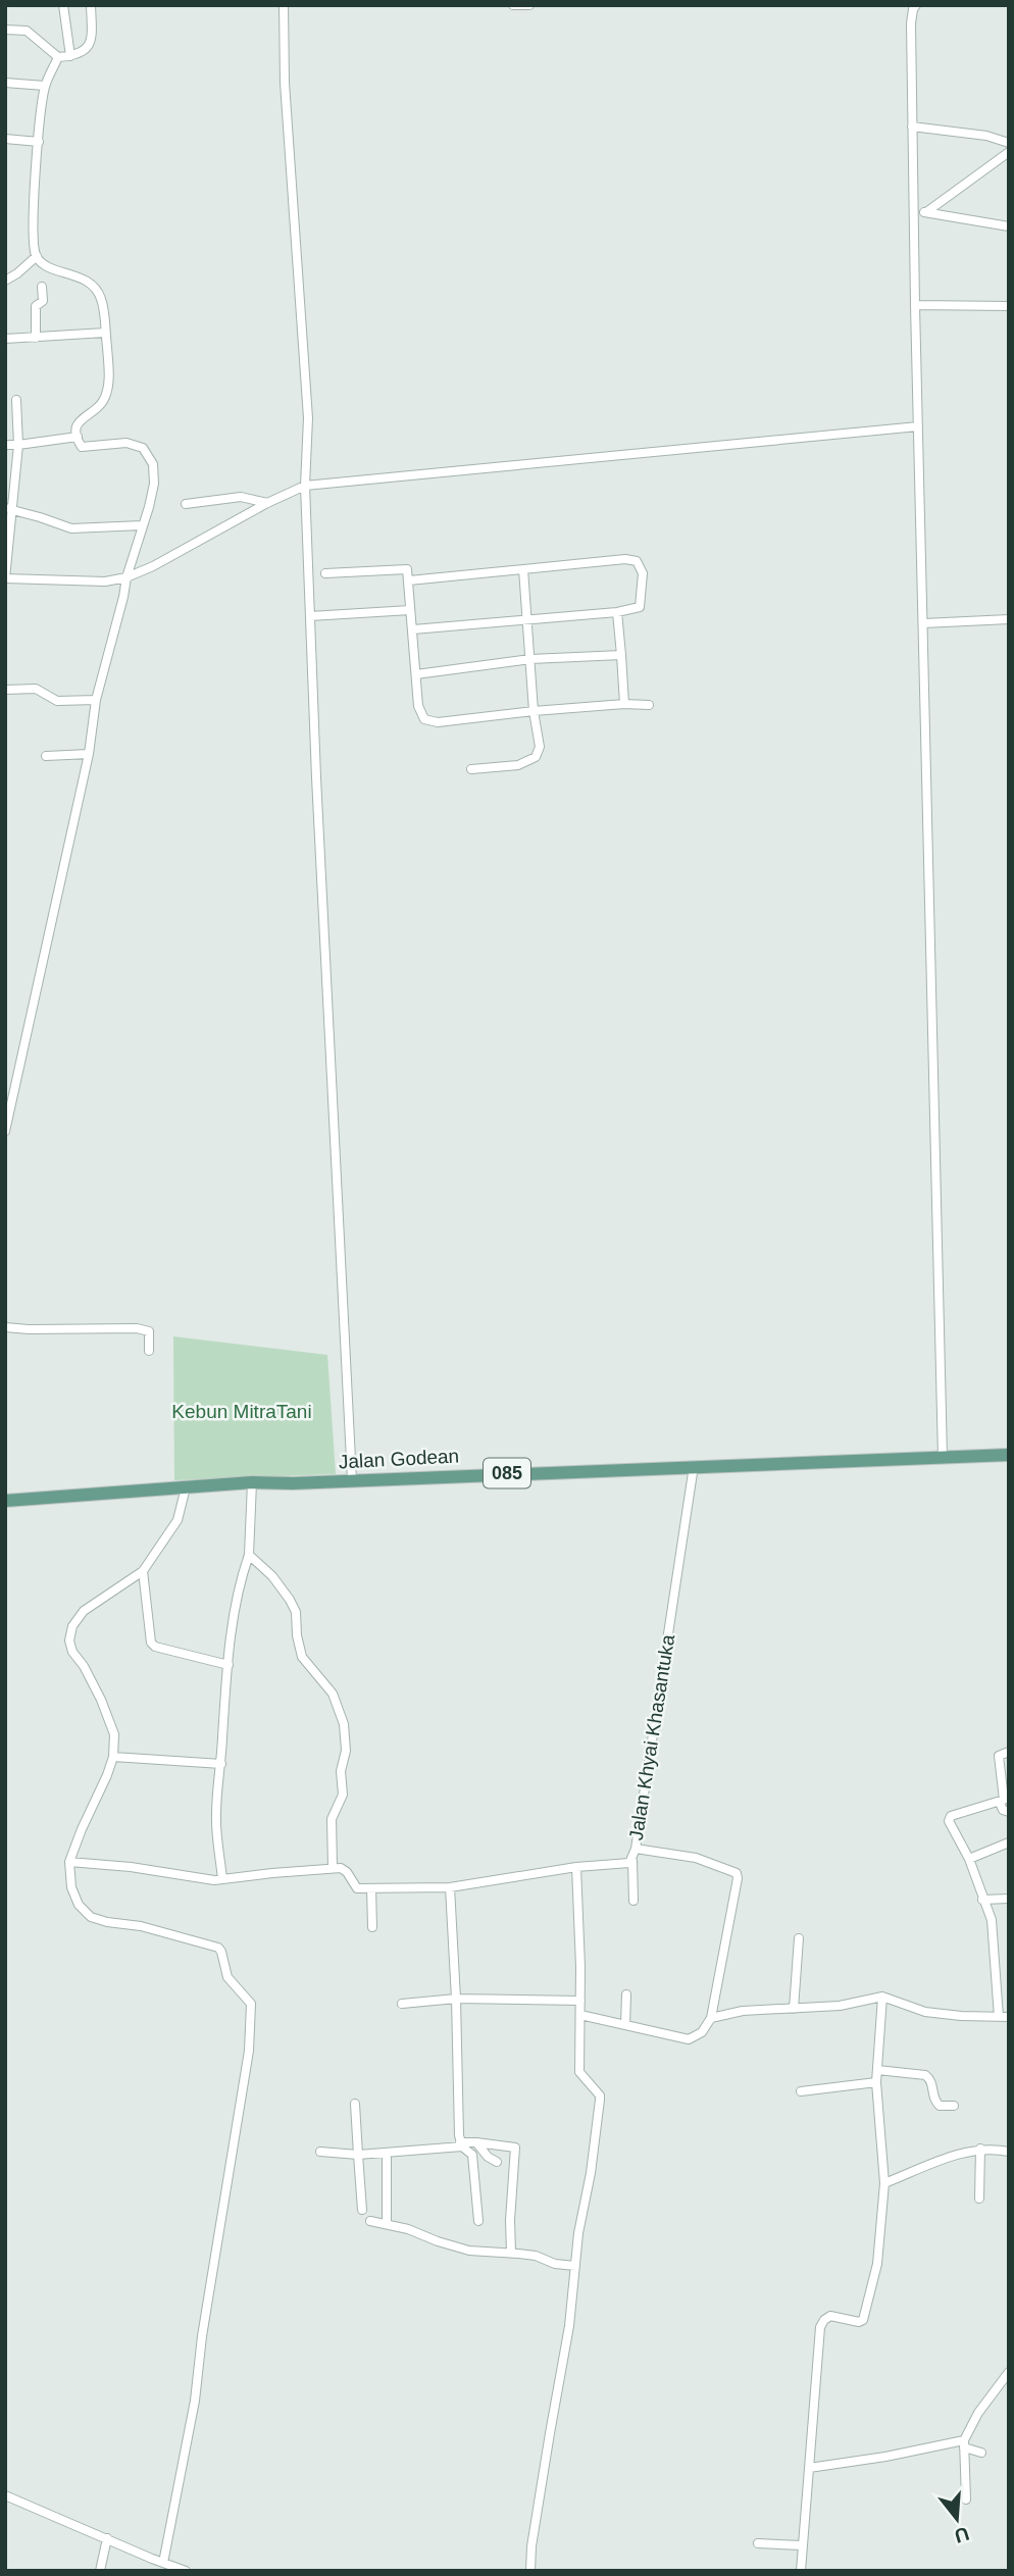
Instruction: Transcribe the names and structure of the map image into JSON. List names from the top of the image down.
{
  "streets": {
    "main road": ["Jalan Godean", "085"],
    "street": ["Jalan Khyai Khasantuka"]
  },
  "crossings": [
    ["Jalan Godean", "Jalan Khyai Khasantuka"]
  ],
  "parks": ["Kebun MitraTani"],
  "north": "bottom"
}
